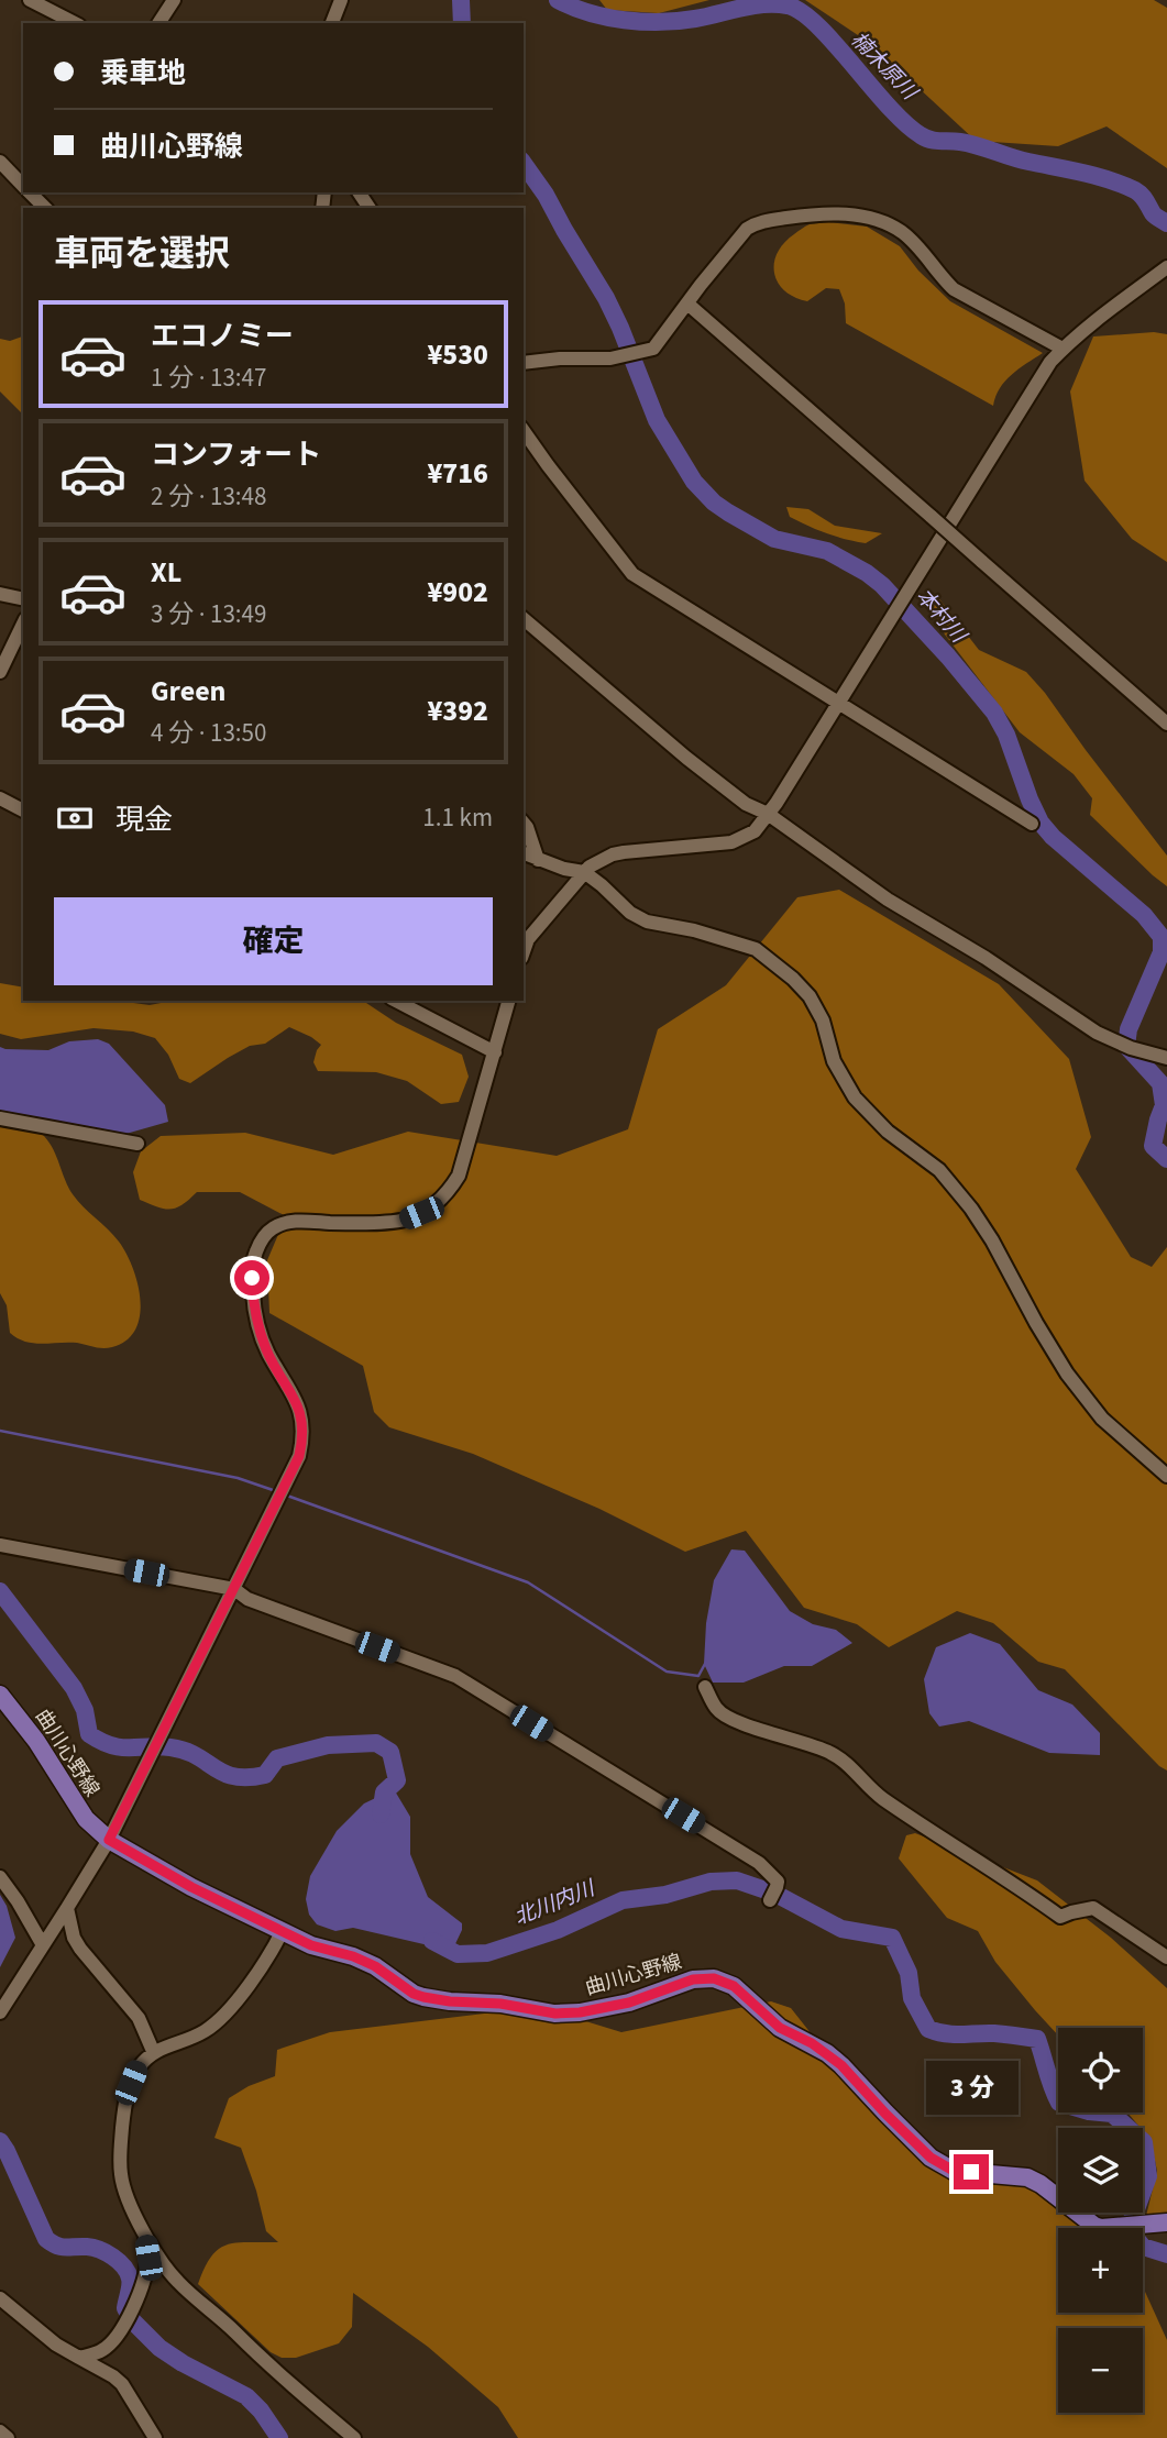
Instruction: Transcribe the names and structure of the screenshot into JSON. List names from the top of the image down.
{
  "streets": {
    "main road": ["曲川心野線"]
  },
  "water": ["楠木原川", "本村川", "北川内川"],
  "page": {
    "banner": ["乗車地", "曲川心野線"],
    "heading": "車両を選択",
    "list": [
      {
        "name": "エコノミー",
        "note": "1 分 · 13:47",
        "value": "¥530"
      },
      {
        "name": "コンフォート",
        "note": "2 分 · 13:48",
        "value": "¥716"
      },
      {
        "name": "XL",
        "note": "3 分 · 13:49",
        "value": "¥902"
      },
      {
        "name": "Green",
        "note": "4 分 · 13:50",
        "value": "¥392"
      }
    ],
    "pay": ["現金", "1.1 km"],
    "buttons": "確定",
    "map_buttons": ["+", "−"],
    "bubble": "3 分"
  }
}
